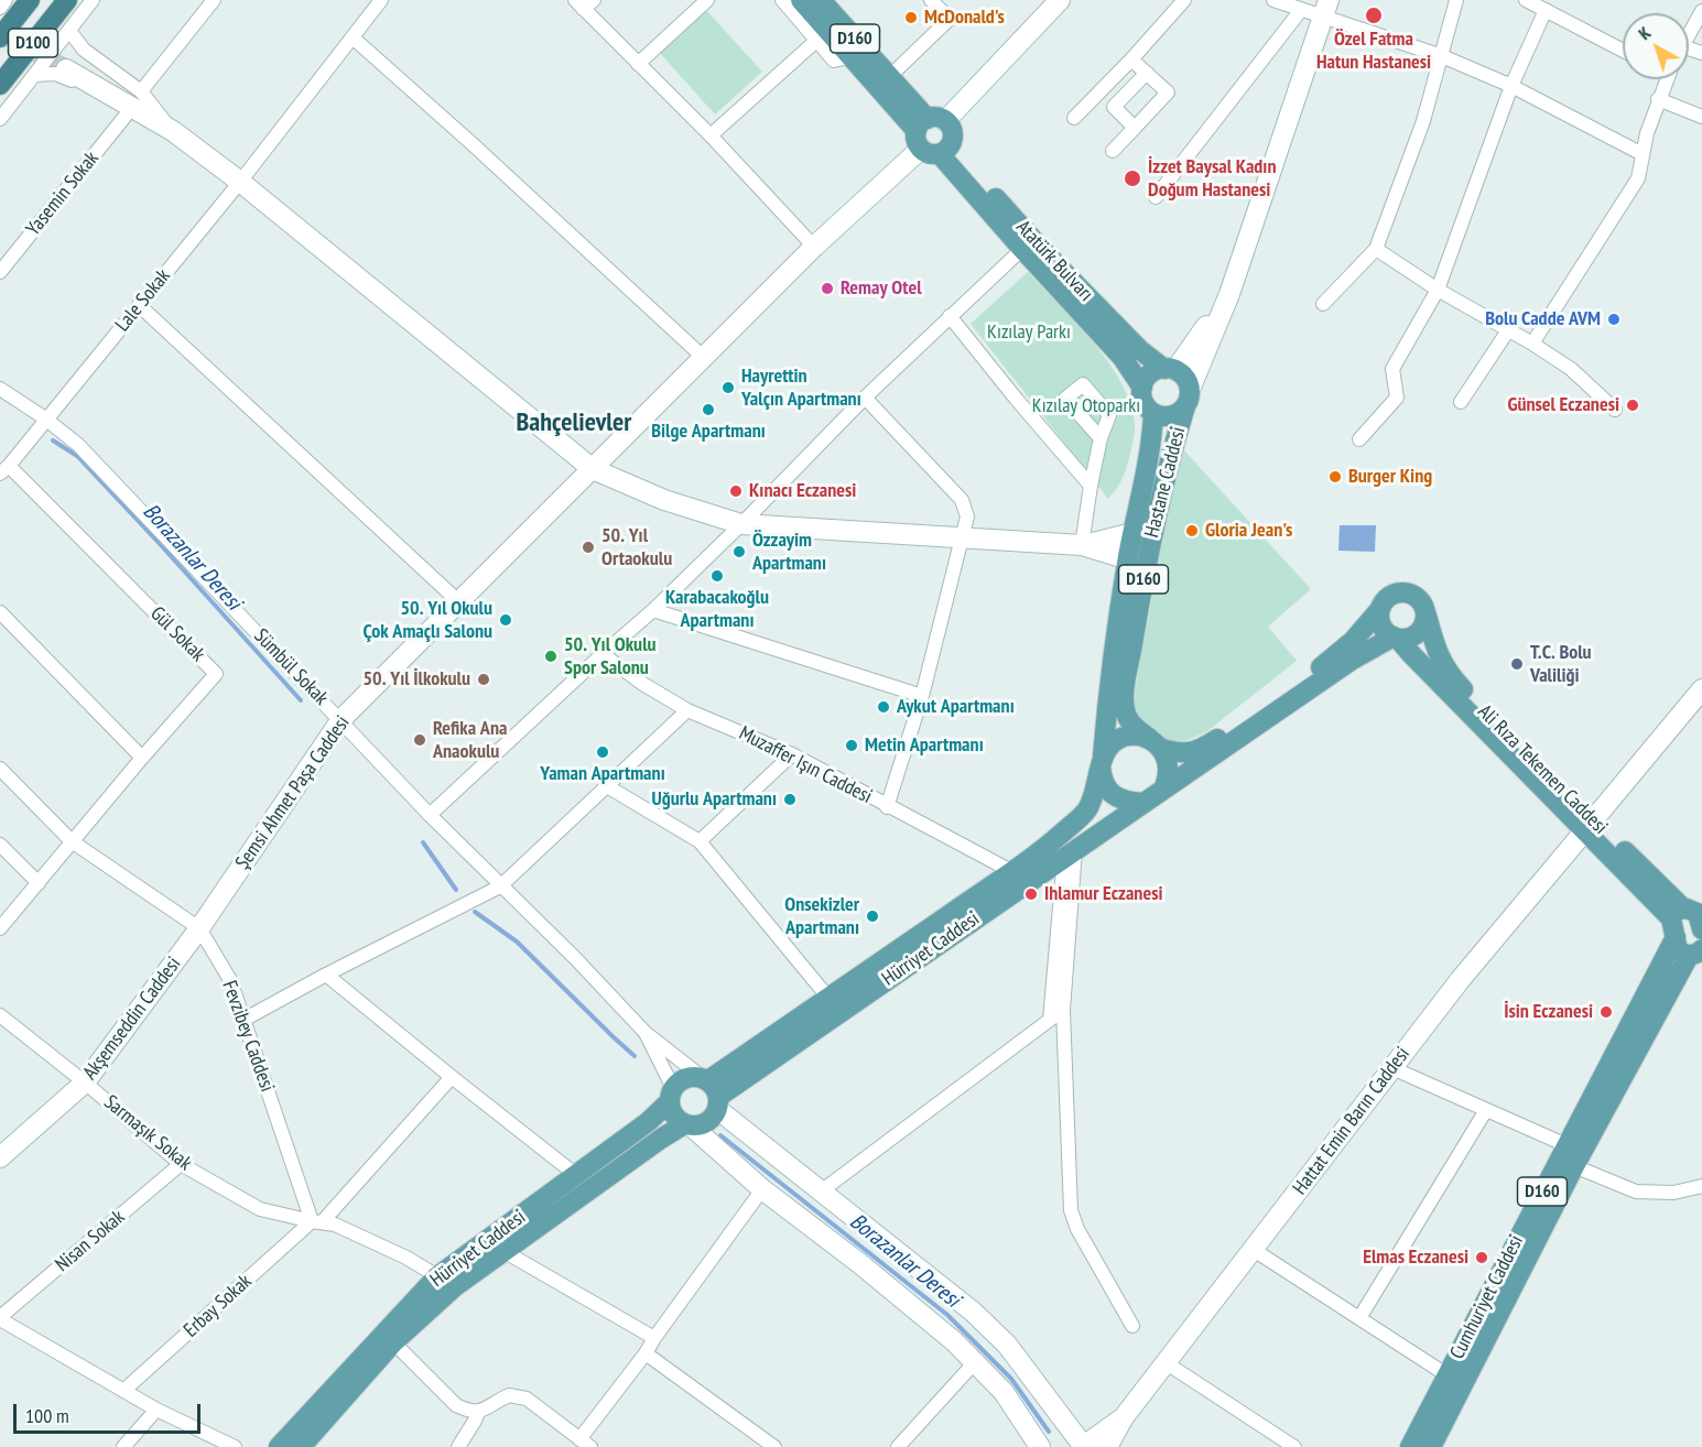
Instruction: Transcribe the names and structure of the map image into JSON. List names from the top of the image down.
{
  "streets": {
    "highway": ["D100"],
    "main road": [
      "D160",
      "Atatürk Bulvarı",
      "Hastane Caddesi",
      "Ali Rıza Tekemen Caddesi",
      "Şemsi Ahmet Paşa Caddesi",
      "Hürriyet Caddesi",
      "Akşemseddin Caddesi",
      "Hattat Emin Barın Caddesi",
      "Cumhuriyet Caddesi"
    ],
    "street": [
      "Yasemin Sokak",
      "Lale Sokak",
      "Gül Sokak",
      "Sümbül Sokak",
      "Muzaffer Işın Caddesi",
      "Fevzibey Caddesi",
      "Sarmaşık Sokak",
      "Nisan Sokak",
      "Erbay Sokak"
    ]
  },
  "crossings": [
    ["D160", "Hastane Caddesi"],
    ["D160", "Hürriyet Caddesi"],
    ["Atatürk Bulvarı", "Hastane Caddesi"],
    ["Atatürk Bulvarı", "Şemsi Ahmet Paşa Caddesi"],
    ["Lale Sokak", "Gül Sokak"],
    ["Lale Sokak", "Sümbül Sokak"],
    ["Hastane Caddesi", "Hürriyet Caddesi"],
    ["Gül Sokak", "Fevzibey Caddesi"],
    ["Sümbül Sokak", "Şemsi Ahmet Paşa Caddesi"],
    ["Muzaffer Işın Caddesi", "Hürriyet Caddesi"],
    ["Ali Rıza Tekemen Caddesi", "Hürriyet Caddesi"],
    ["Ali Rıza Tekemen Caddesi", "Hattat Emin Barın Caddesi"],
    ["Ali Rıza Tekemen Caddesi", "Cumhuriyet Caddesi"],
    ["Şemsi Ahmet Paşa Caddesi", "Akşemseddin Caddesi"],
    ["Şemsi Ahmet Paşa Caddesi", "Fevzibey Caddesi"],
    ["Akşemseddin Caddesi", "Fevzibey Caddesi"],
    ["Akşemseddin Caddesi", "Sarmaşık Sokak"],
    ["Fevzibey Caddesi", "Sarmaşık Sokak"],
    ["Fevzibey Caddesi", "Erbay Sokak"],
    ["Sarmaşık Sokak", "Nisan Sokak"],
    ["Sarmaşık Sokak", "Erbay Sokak"]
  ],
  "districts": ["Bahçelievler"],
  "water": ["Borazanlar Deresi"],
  "parks": ["Kızılay Parkı", "Kızılay Otoparkı"],
  "places": [
    "Özel Fatma Hatun Hastanesi",
    "McDonald's",
    "İzzet Baysal Kadın Doğum Hastanesi",
    "Remay Otel",
    "Bolu Cadde AVM",
    "Hayrettin Yalçın Apartmanı",
    "Günsel Eczanesi",
    "Bilge Apartmanı",
    "Burger King",
    "Kınacı Eczanesi",
    "Gloria Jean's",
    "50. Yıl Ortaokulu",
    "Özzayim Apartmanı",
    "Karabacakoğlu Apartmanı",
    "50. Yıl Okulu Çok Amaçlı Salonu",
    "50. Yıl Okulu Spor Salonu",
    "T.C. Bolu Valiliği",
    "50. Yıl İlkokulu",
    "Aykut Apartmanı",
    "Refika Ana Anaokulu",
    "Metin Apartmanı",
    "Yaman Apartmanı",
    "Uğurlu Apartmanı",
    "Ihlamur Eczanesi",
    "Onsekizler Apartmanı",
    "İsin Eczanesi",
    "Elmas Eczanesi"
  ],
  "scale_bar": "100 m",
  "north": "top left"
}
